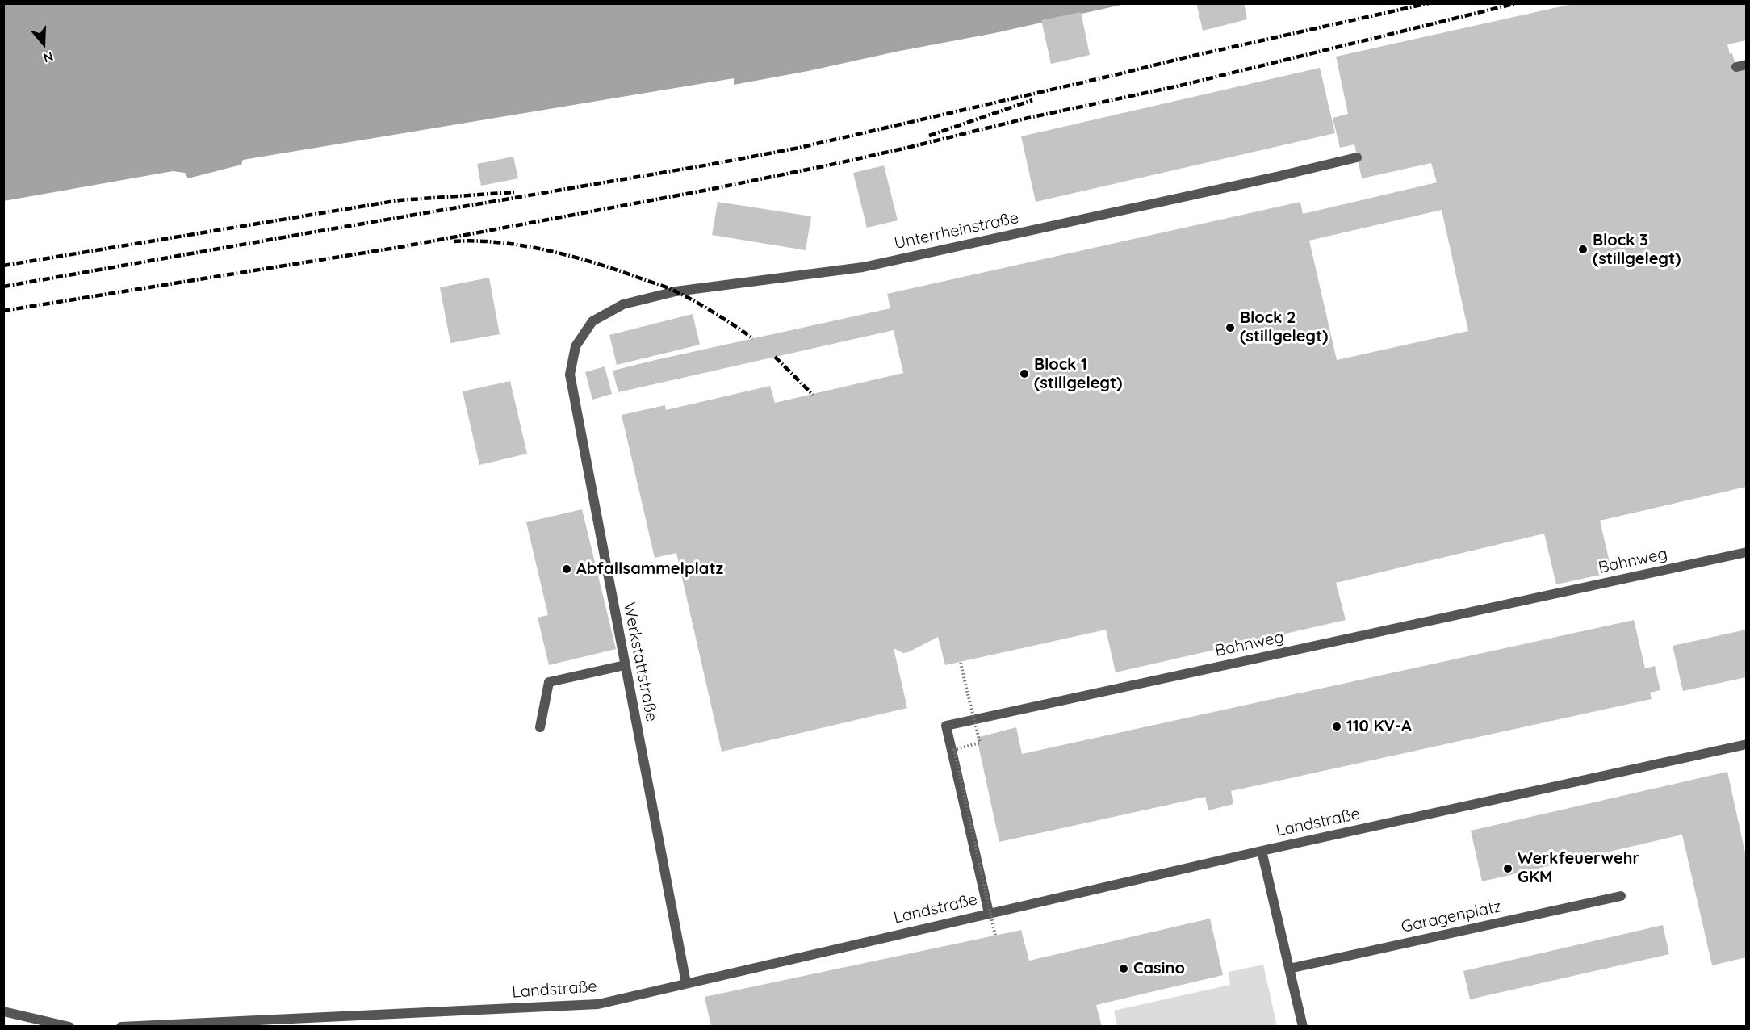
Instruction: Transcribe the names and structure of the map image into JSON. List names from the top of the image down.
{
  "streets": {
    "lane": [
      "Unterrheinstraße",
      "Bahnweg",
      "Werkstattstraße",
      "Landstraße",
      "Garagenplatz"
    ]
  },
  "crossings": [
    ["Unterrheinstraße", "Werkstattstraße"],
    ["Bahnweg", "Landstraße"],
    ["Werkstattstraße", "Landstraße"]
  ],
  "places": [
    "Block 3 (stillgelegt)",
    "Block 2 (stillgelegt)",
    "Block 1 (stillgelegt)",
    "Abfallsammelplatz",
    "110 KV-A",
    "Werkfeuerwehr GKM",
    "Casino"
  ],
  "north": "bottom"
}
